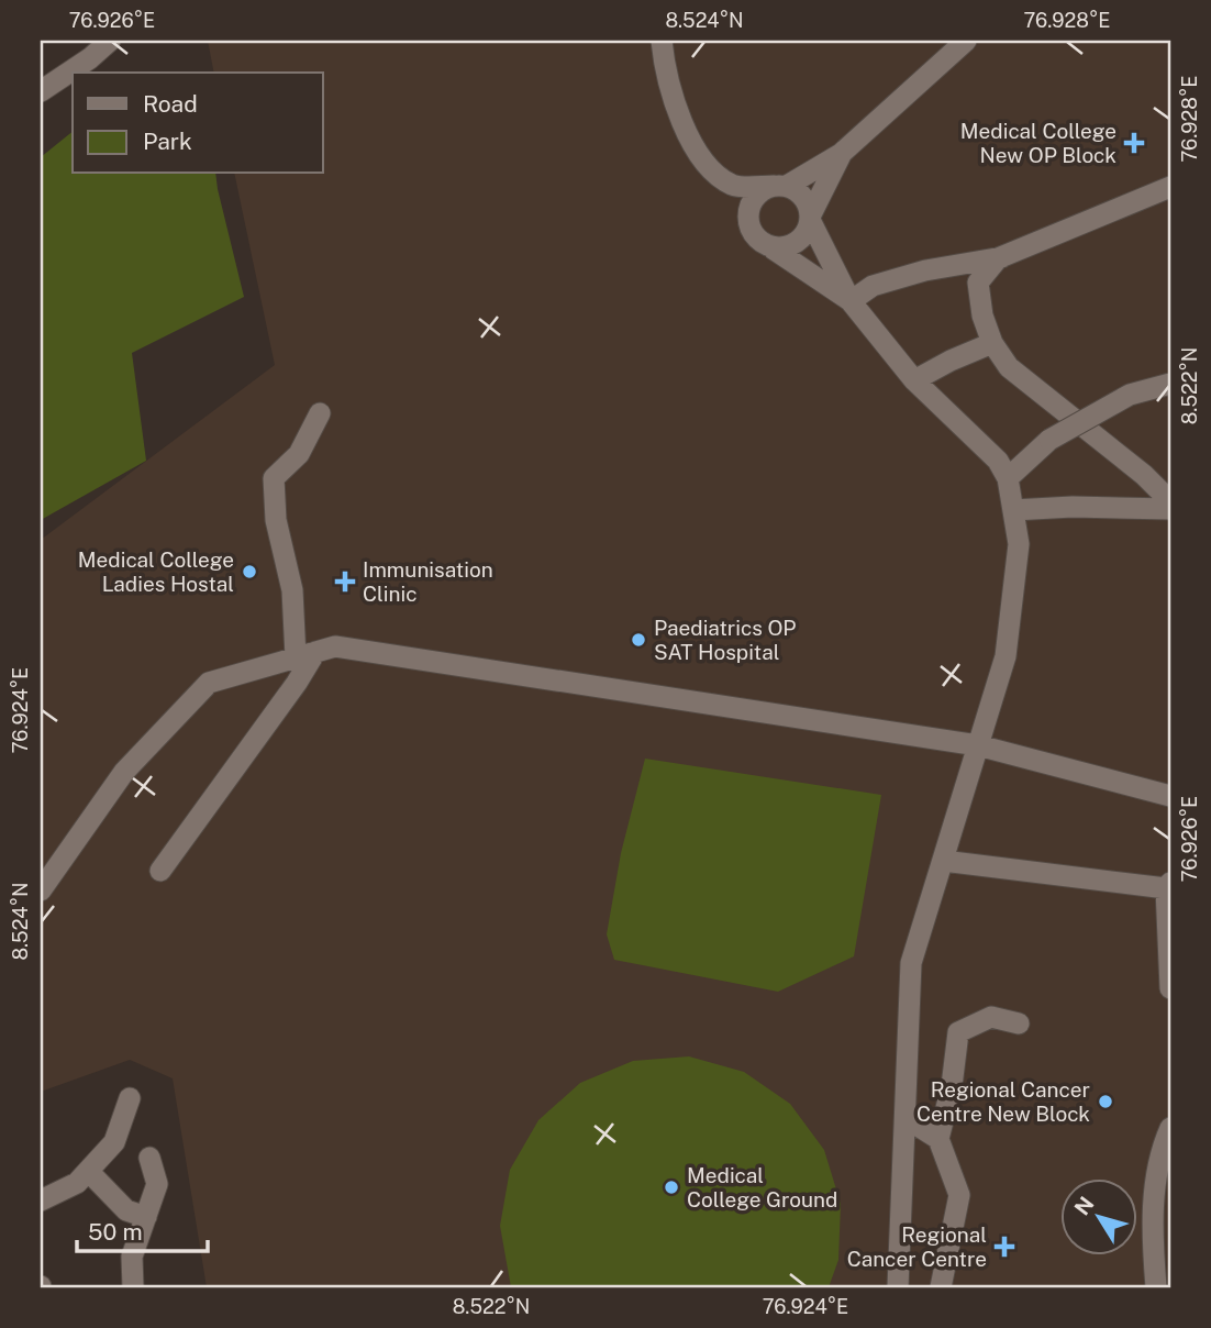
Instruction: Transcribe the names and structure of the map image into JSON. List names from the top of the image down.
{
  "places": {
    "health": ["Medical College New OP Block", "Immunisation Clinic", "Regional Cancer Centre"],
    "other": [
      "Medical College Ladies Hostal",
      "Paediatrics OP SAT Hospital",
      "Regional Cancer Centre New Block",
      "Medical College Ground"
    ]
  },
  "legend": ["Road", "Park"],
  "scale_bar": "50 m",
  "north": "top left",
  "coordinates": [
    "76.926°E",
    "8.524°N",
    "76.928°E",
    "8.522°N",
    "76.924°E"
  ]
}
